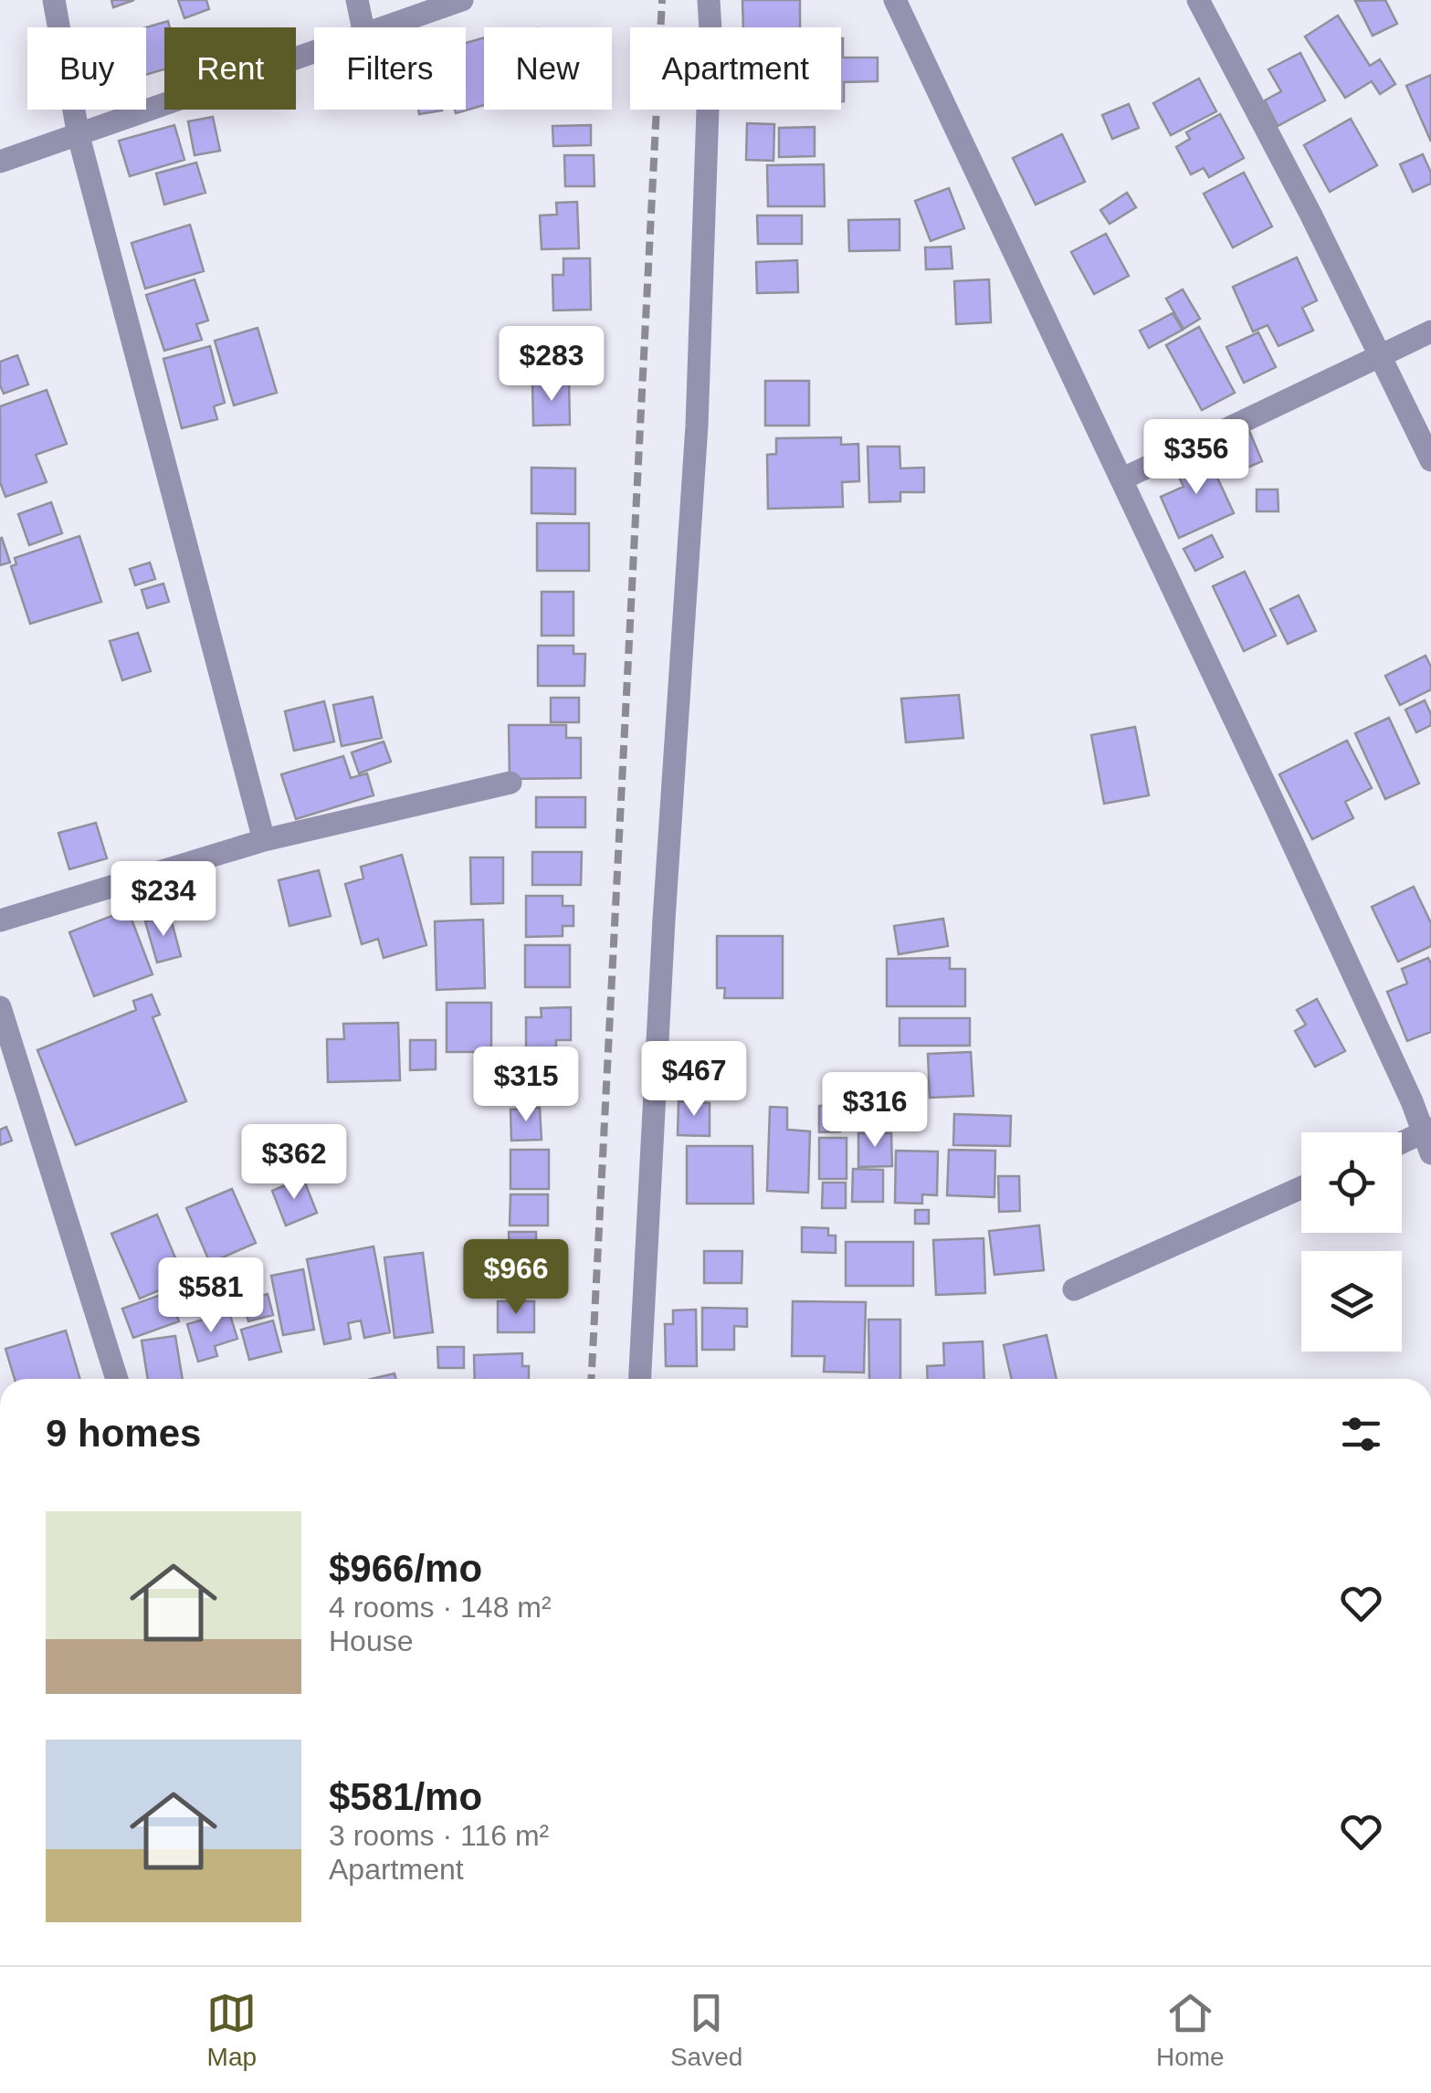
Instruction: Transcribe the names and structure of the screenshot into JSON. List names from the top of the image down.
{
  "page": {
    "chip": [
      "Buy",
      "Rent",
      "Filters",
      "New",
      "Apartment"
    ],
    "price": [
      "$283",
      "$356",
      "$234",
      "$467",
      "$315",
      "$316",
      "$362",
      "$966",
      "$581"
    ],
    "heading": "9 homes",
    "list": [
      {
        "name": "$966/mo",
        "note": "4 rooms · 148 m² · House"
      },
      {
        "name": "$581/mo",
        "note": "3 rooms · 116 m² · Apartment"
      }
    ],
    "tabs": ["Map", "Saved", "Home"]
  }
}
